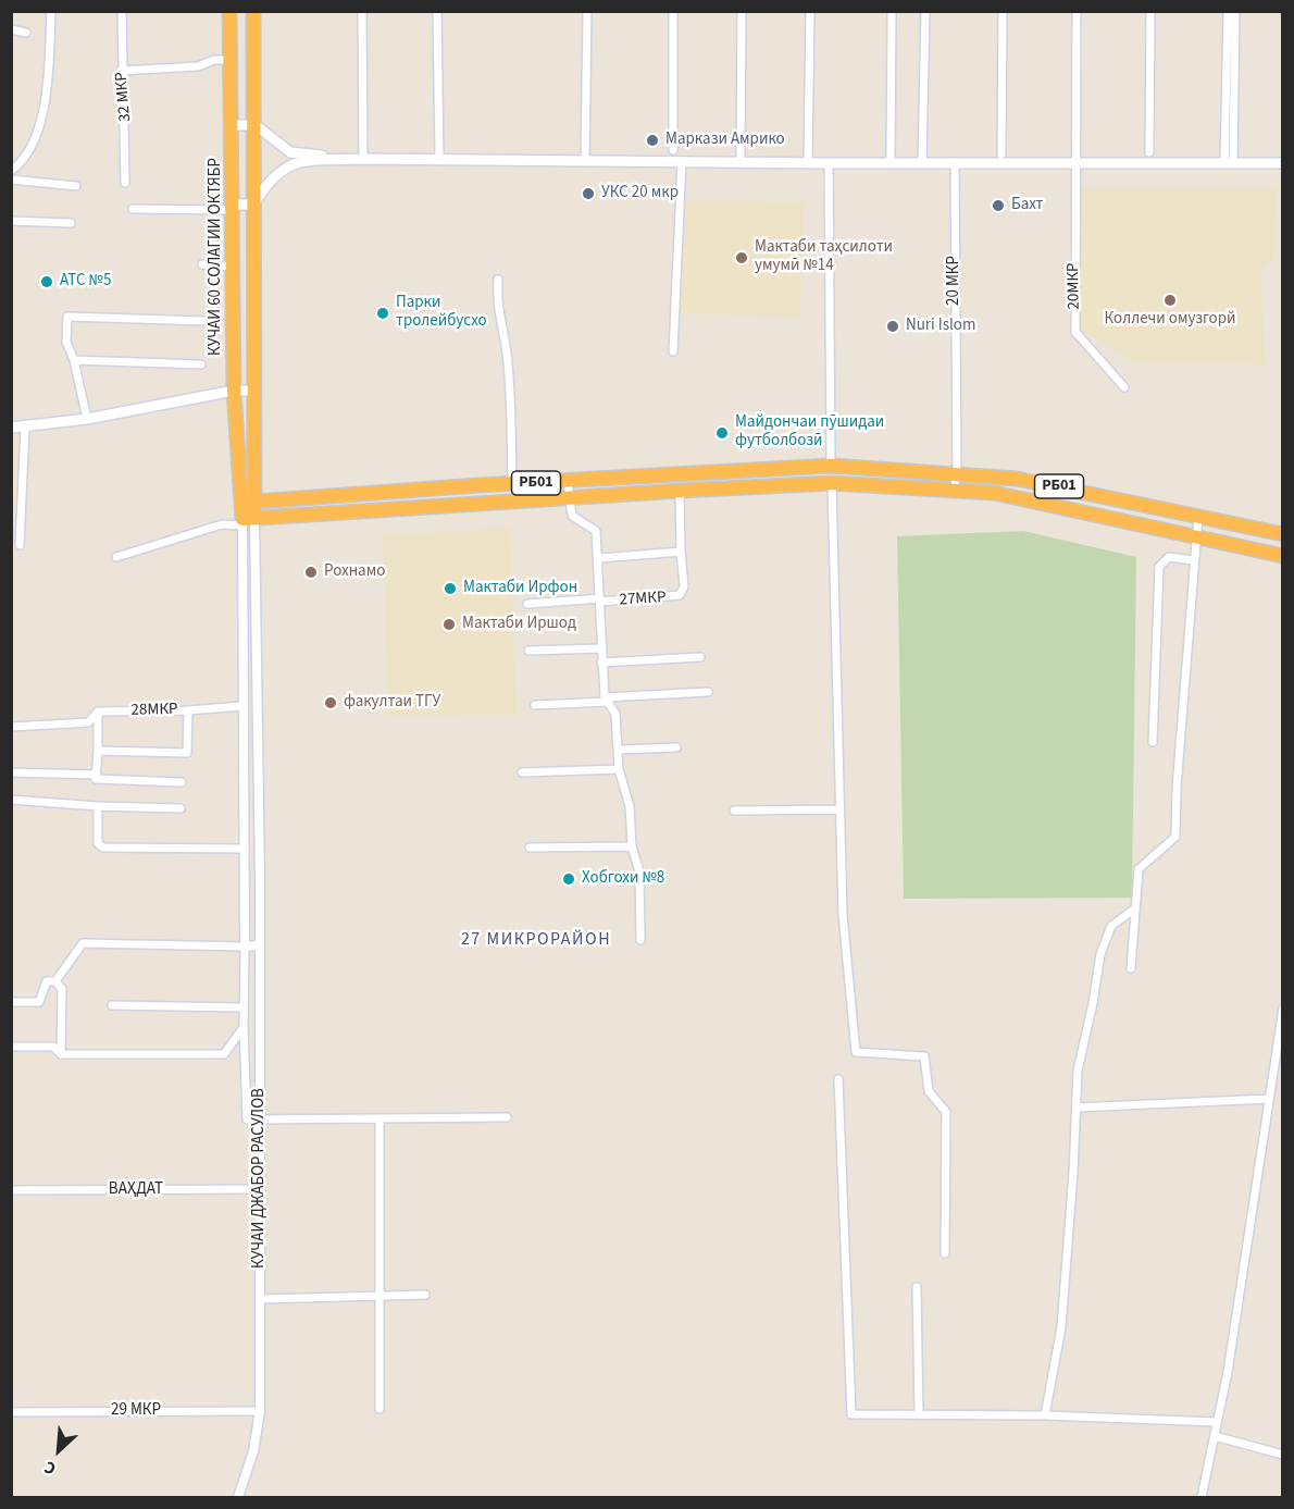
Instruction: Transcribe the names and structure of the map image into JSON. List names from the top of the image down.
{
  "streets": {
    "highway": ["КУЧАИ 60 СОЛАГИИ ОКТЯБР", "РБ01"],
    "street": [
      "32 МКР",
      "20 МКР",
      "20МКР",
      "27МКР",
      "28МКР",
      "КУЧАИ ДЖАБОР РАСУЛОВ",
      "ВАҲДАТ",
      "29 МКР"
    ]
  },
  "crossings": [
    ["КУЧАИ 60 СОЛАГИИ ОКТЯБР", "РБ01"],
    ["20 МКР", "РБ01"],
    ["РБ01", "27МКР"],
    ["РБ01", "КУЧАИ ДЖАБОР РАСУЛОВ"],
    ["КУЧАИ ДЖАБОР РАСУЛОВ", "ВАҲДАТ"],
    ["КУЧАИ ДЖАБОР РАСУЛОВ", "29 МКР"]
  ],
  "districts": ["27 МИКРОРАЙОН"],
  "places": [
    "Маркази Амрико",
    "УКС 20 мкр",
    "Бахт",
    "Мактаби таҳсилоти умумӣ №14",
    "АТС №5",
    "Коллечи омузгорй",
    "Парки тролейбусхо",
    "Nuri Islom",
    "Майдончаи пӯшидаи футболбозӣ",
    "Рохнамо",
    "Мактаби Ирфон",
    "Мактаби Иршод",
    "факултаи ТГУ",
    "Хобгохи №8"
  ],
  "north": "bottom left"
}
